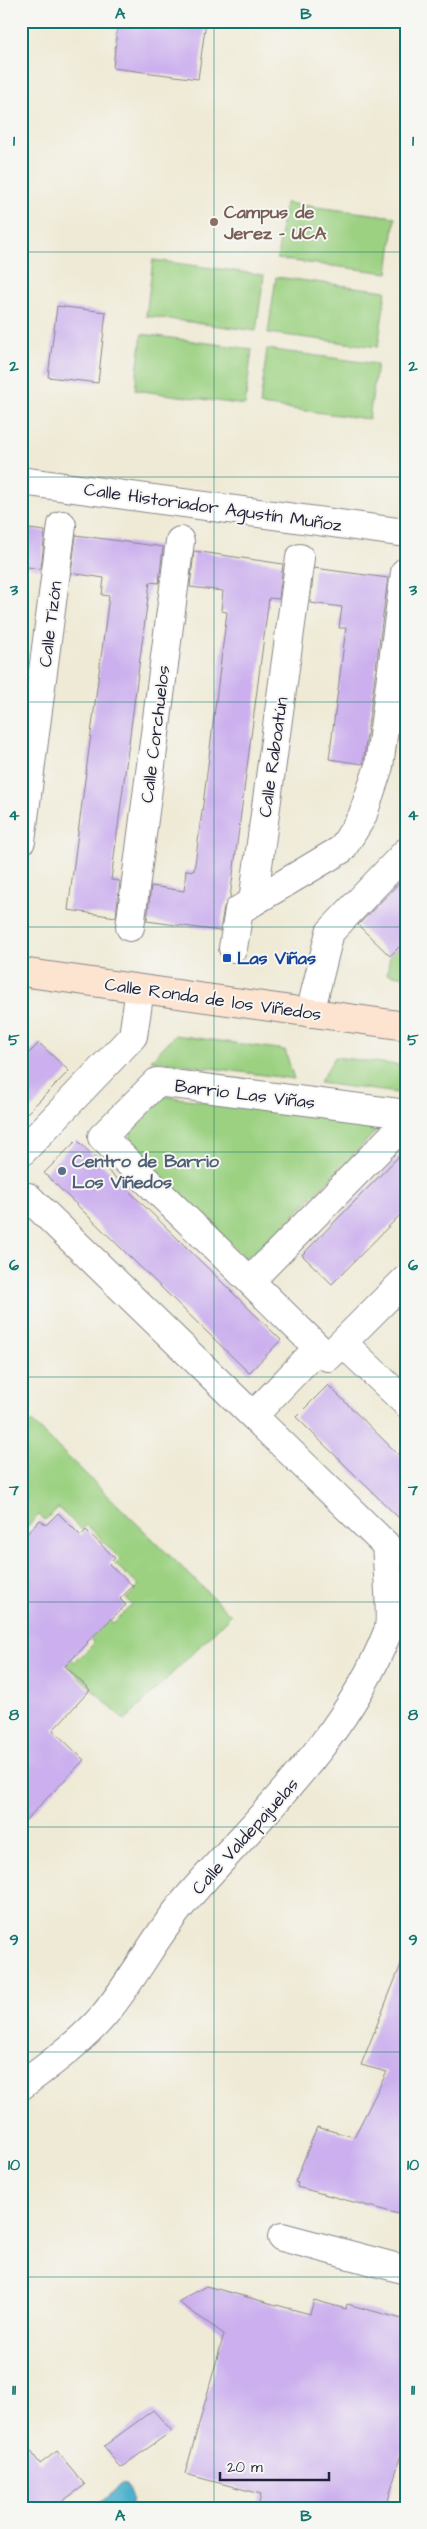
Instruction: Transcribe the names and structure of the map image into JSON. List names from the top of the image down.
{
  "streets": {
    "street": [
      "Calle Historiador Agustín Muñoz",
      "Calle Tizón",
      "Calle Corchuelos",
      "Calle Raboatún",
      "Calle Ronda de los Viñedos",
      "Barrio Las Viñas",
      "Calle Valdepajuelas"
    ]
  },
  "places": {
    "other": ["Campus de Jerez - UCA", "Centro de Barrio Los Viñedos"],
    "transit": ["Las Viñas"]
  },
  "scale_bar": "20 m",
  "grid": {
    "columns": ["A", "B"],
    "rows": [
      "1",
      "2",
      "3",
      "4",
      "5",
      "6",
      "7",
      "8",
      "9",
      "10",
      "11"
    ]
  }
}
